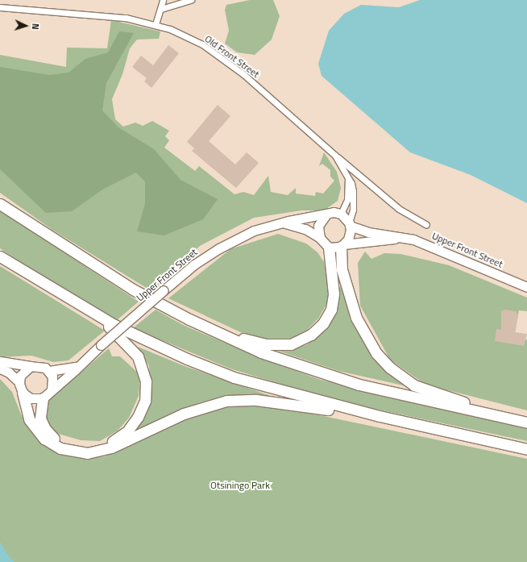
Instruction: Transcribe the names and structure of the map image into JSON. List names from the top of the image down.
{
  "streets": {
    "main road": ["Upper Front Street"],
    "street": ["Old Front Street"]
  },
  "crossings": [
    ["Old Front Street", "Upper Front Street"]
  ],
  "parks": ["Otsiningo Park"],
  "north": "right"
}
